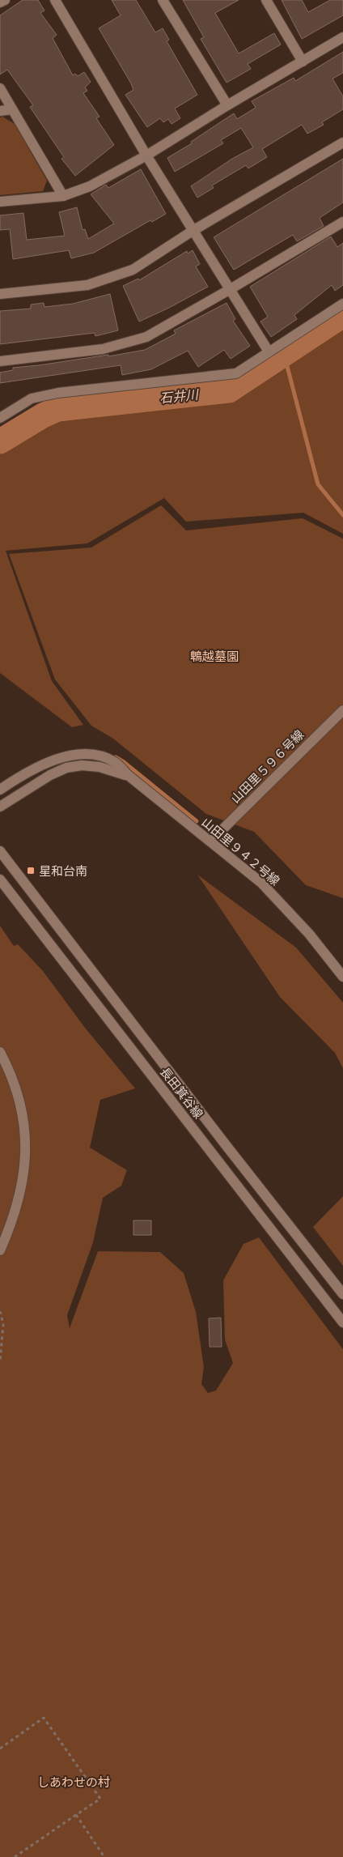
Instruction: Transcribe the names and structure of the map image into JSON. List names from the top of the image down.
{
  "streets": {
    "street": ["山田里５９６号線", "山田里９４２号線", "長田箕谷線"]
  },
  "crossings": [
    ["山田里５９６号線", "山田里９４２号線"]
  ],
  "water": ["石井川"],
  "parks": ["鵯越墓園", "しあわせの村"],
  "places": {
    "transit": ["星和台南"]
  }
}
